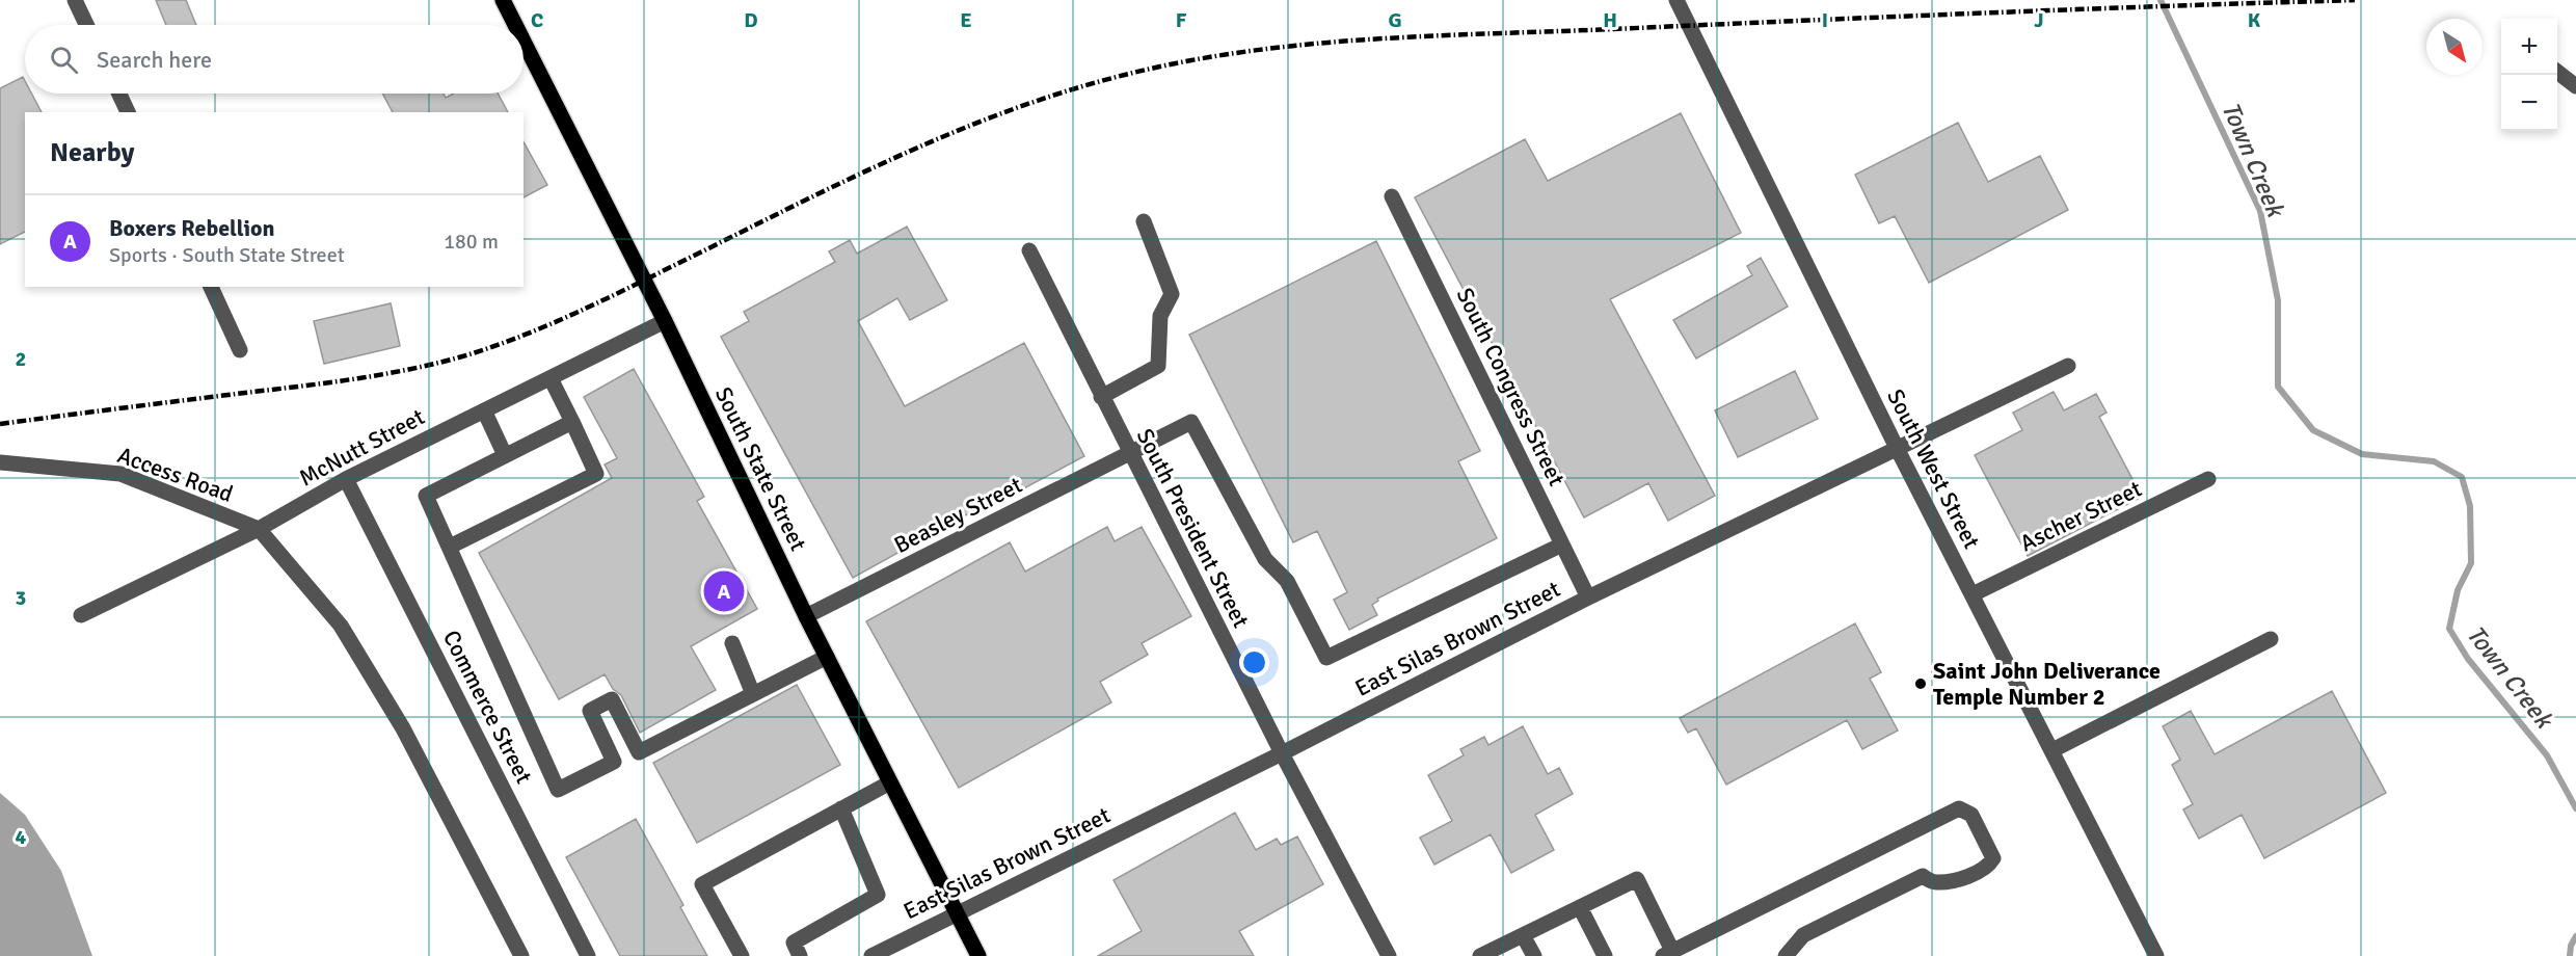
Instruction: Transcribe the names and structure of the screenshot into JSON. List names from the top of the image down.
{
  "streets": {
    "main road": ["South State Street"],
    "street": [
      "South Congress Street",
      "McNutt Street",
      "South West Street",
      "Access Road",
      "Beasley Street",
      "Ascher Street",
      "South President Street",
      "East Silas Brown Street",
      "Commerce Street"
    ]
  },
  "crossings": [
    ["South Congress Street", "Beasley Street"],
    ["South Congress Street", "East Silas Brown Street"],
    ["McNutt Street", "South State Street"],
    ["McNutt Street", "Access Road"],
    ["McNutt Street", "Commerce Street"],
    ["South State Street", "Beasley Street"],
    ["South State Street", "East Silas Brown Street"],
    ["South West Street", "Ascher Street"],
    ["South West Street", "East Silas Brown Street"],
    ["Beasley Street", "South President Street"],
    ["South President Street", "East Silas Brown Street"]
  ],
  "water": ["Town Creek"],
  "places": ["Saint John Deliverance Temple Number 2"],
  "north": "bottom right",
  "page": {
    "map_buttons": ["+", "−"],
    "search": "Search here",
    "heading": "Nearby",
    "list": [
      {
        "mark": "A",
        "name": "Boxers Rebellion",
        "note": "Sports · South State Street",
        "value": "180 m"
      }
    ],
    "pins": "A"
  },
  "grid": {
    "columns": [
      "C",
      "D",
      "E",
      "F",
      "G",
      "H",
      "I",
      "J",
      "K"
    ],
    "rows": ["2", "3", "4"]
  }
}
